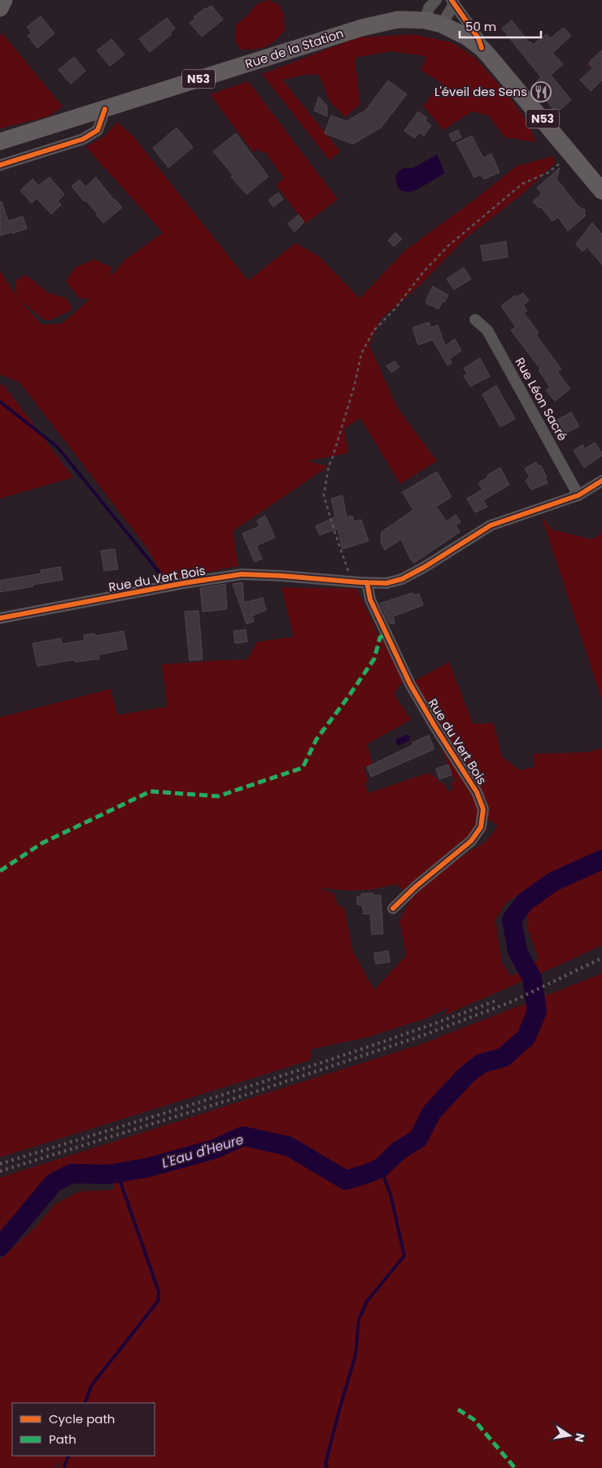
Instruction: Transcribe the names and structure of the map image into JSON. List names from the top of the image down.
{
  "streets": {
    "main road": ["Rue de la Station", "N53"],
    "street": ["Rue Léon Sacré", "Rue du Vert Bois"]
  },
  "crossings": [
    ["Rue Léon Sacré", "Rue du Vert Bois"]
  ],
  "water": ["L'Eau d'Heure"],
  "places": {
    "restaurant": ["L'éveil des Sens"]
  },
  "legend": ["Cycle path", "Path"],
  "scale_bar": "50 m",
  "north": "right"
}
